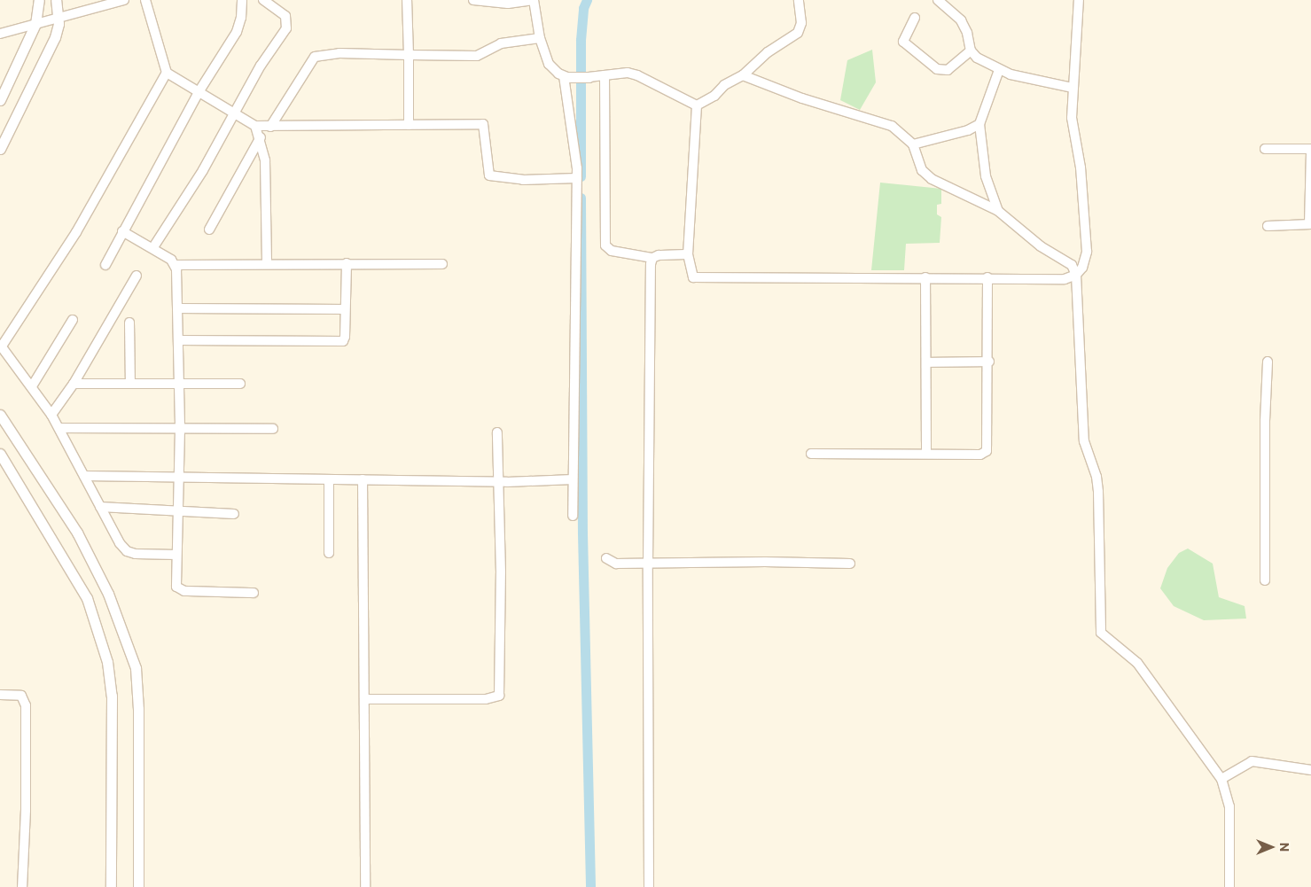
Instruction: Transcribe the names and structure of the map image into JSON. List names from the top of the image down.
{
  "north": "right"
}
